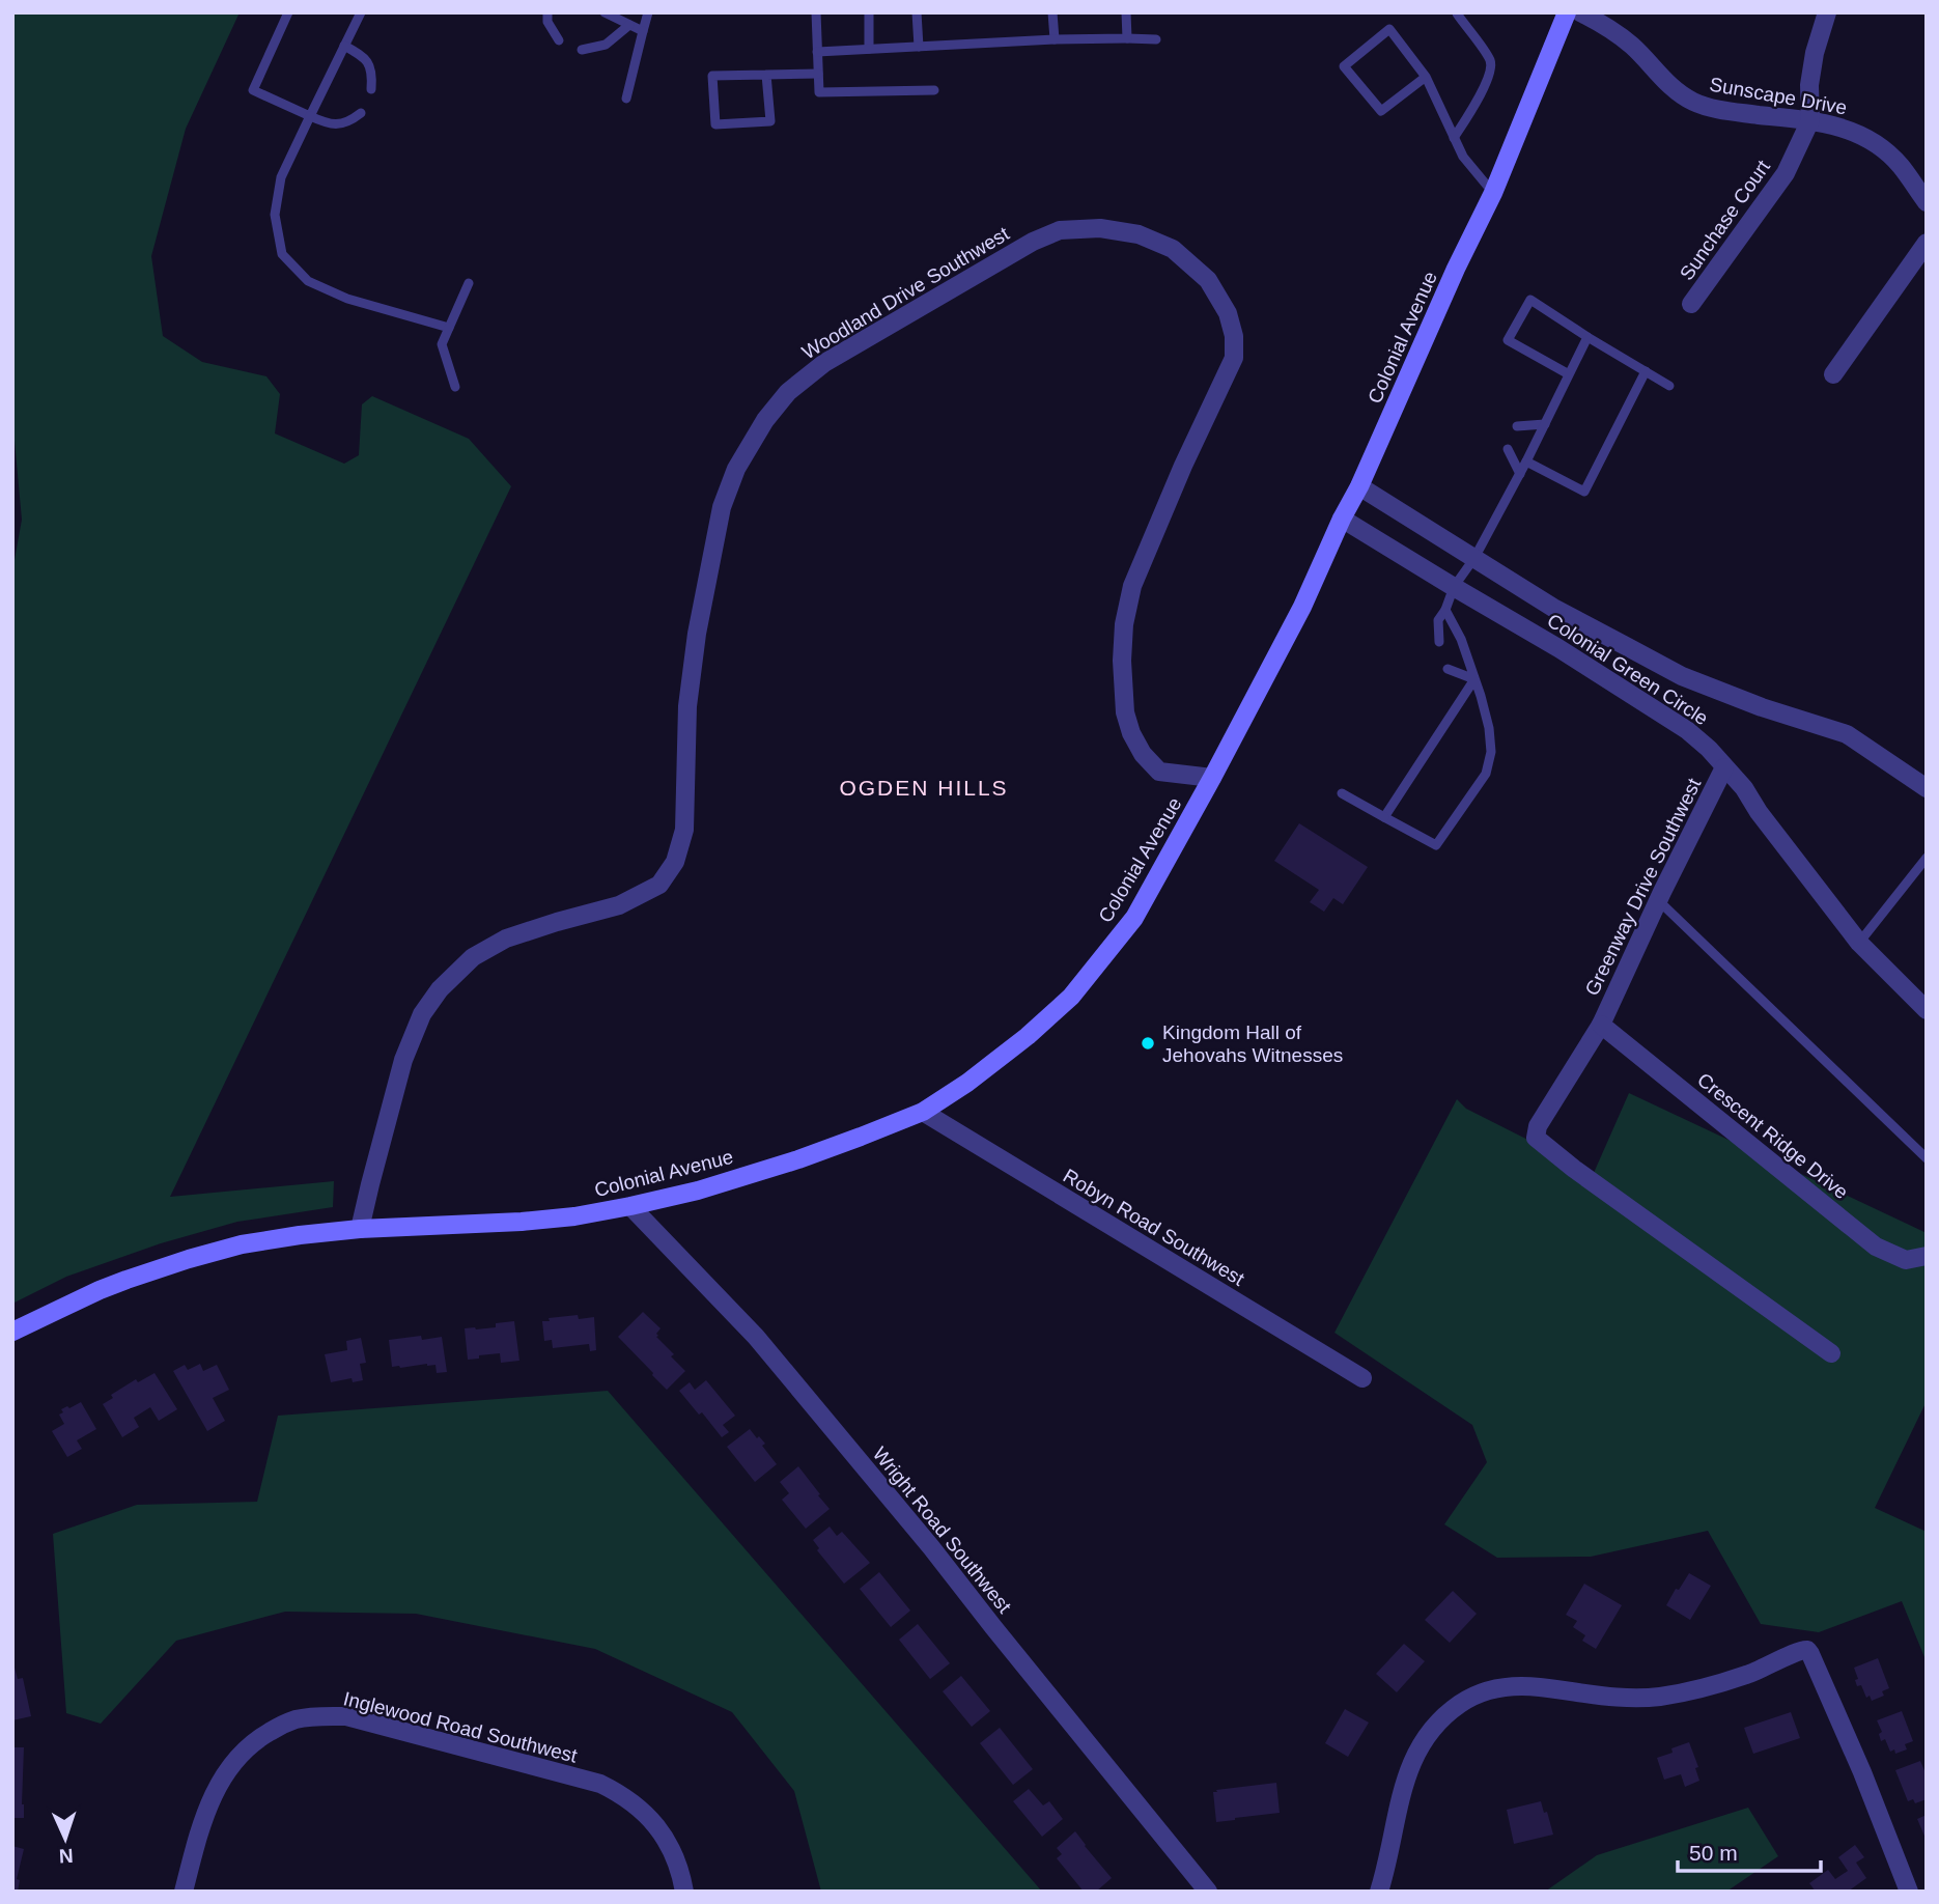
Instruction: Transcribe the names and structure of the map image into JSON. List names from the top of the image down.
{
  "streets": {
    "main road": ["Colonial Avenue"],
    "street": [
      "Sunscape Drive",
      "Sunchase Court",
      "Woodland Drive Southwest",
      "Colonial Green Circle",
      "Greenway Drive Southwest",
      "Crescent Ridge Drive",
      "Robyn Road Southwest",
      "Wright Road Southwest",
      "Inglewood Road Southwest"
    ]
  },
  "crossings": [
    ["Sunscape Drive", "Sunchase Court"],
    ["Woodland Drive Southwest", "Colonial Avenue"],
    ["Colonial Avenue", "Colonial Green Circle"],
    ["Colonial Avenue", "Robyn Road Southwest"],
    ["Colonial Avenue", "Wright Road Southwest"],
    ["Colonial Green Circle", "Greenway Drive Southwest"],
    ["Greenway Drive Southwest", "Crescent Ridge Drive"]
  ],
  "districts": ["OGDEN HILLS"],
  "places": ["Kingdom Hall of Jehovahs Witnesses"],
  "scale_bar": "50 m",
  "north": "bottom"
}
